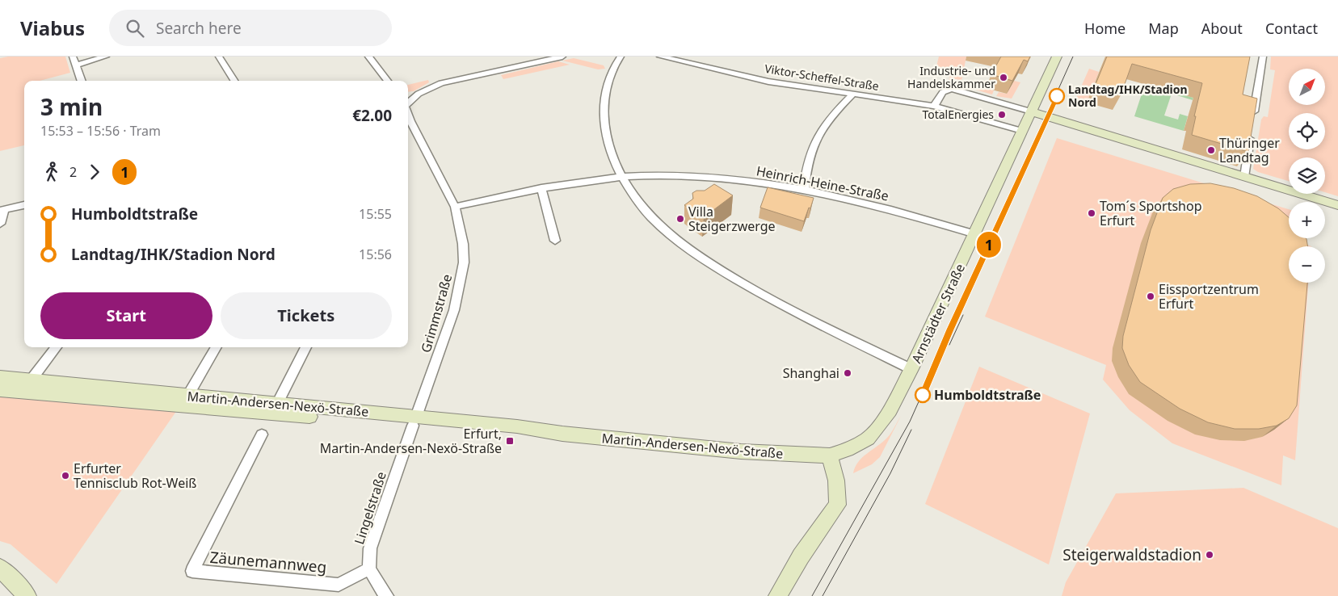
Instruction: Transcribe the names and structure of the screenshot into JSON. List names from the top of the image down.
{
  "streets": {
    "main road": ["Arnstädter Straße", "Martin-Andersen-Nexö-Straße"],
    "street": [
      "Viktor-Scheffel-Straße",
      "Heinrich-Heine-Straße",
      "Grimmstraße",
      "Lingelstraße",
      "Zäunemannweg"
    ]
  },
  "crossings": [
    ["Viktor-Scheffel-Straße", "Arnstädter Straße"],
    ["Heinrich-Heine-Straße", "Grimmstraße"],
    ["Heinrich-Heine-Straße", "Arnstädter Straße"],
    ["Grimmstraße", "Martin-Andersen-Nexö-Straße"],
    ["Grimmstraße", "Lingelstraße"],
    ["Arnstädter Straße", "Martin-Andersen-Nexö-Straße"],
    ["Martin-Andersen-Nexö-Straße", "Lingelstraße"],
    ["Lingelstraße", "Zäunemannweg"]
  ],
  "places": {
    "other": [
      "Industrie- und Handelskammer",
      "Landtag/IHK/Stadion Nord",
      "TotalEnergies",
      "Thüringer Landtag",
      "Tom´s Sportshop Erfurt",
      "Villa Steigerzwerge",
      "Eissportzentrum Erfurt",
      "Shanghai",
      "Humboldtstraße",
      "Erfurter Tennisclub Rot-Weiß",
      "Steigerwaldstadion"
    ],
    "transit": ["Erfurt, Martin-Andersen-Nexö-Straße"]
  },
  "lines": ["tram line 1"],
  "north": "top right",
  "page": {
    "header": "Viabus",
    "search": "Search here",
    "nav": [
      "Home",
      "Map",
      "About",
      "Contact"
    ],
    "on_map": "1",
    "map_buttons": ["+", "−"],
    "heading": ["3 min", "15:53 – 15:56 · Tram", "€2.00"],
    "legs": ["2", "1"],
    "list": [
      {
        "name": "Humboldtstraße",
        "value": "15:55"
      },
      {
        "name": "Landtag/IHK/Stadion Nord",
        "value": "15:56"
      }
    ],
    "buttons": ["Start", "Tickets"]
  }
}
